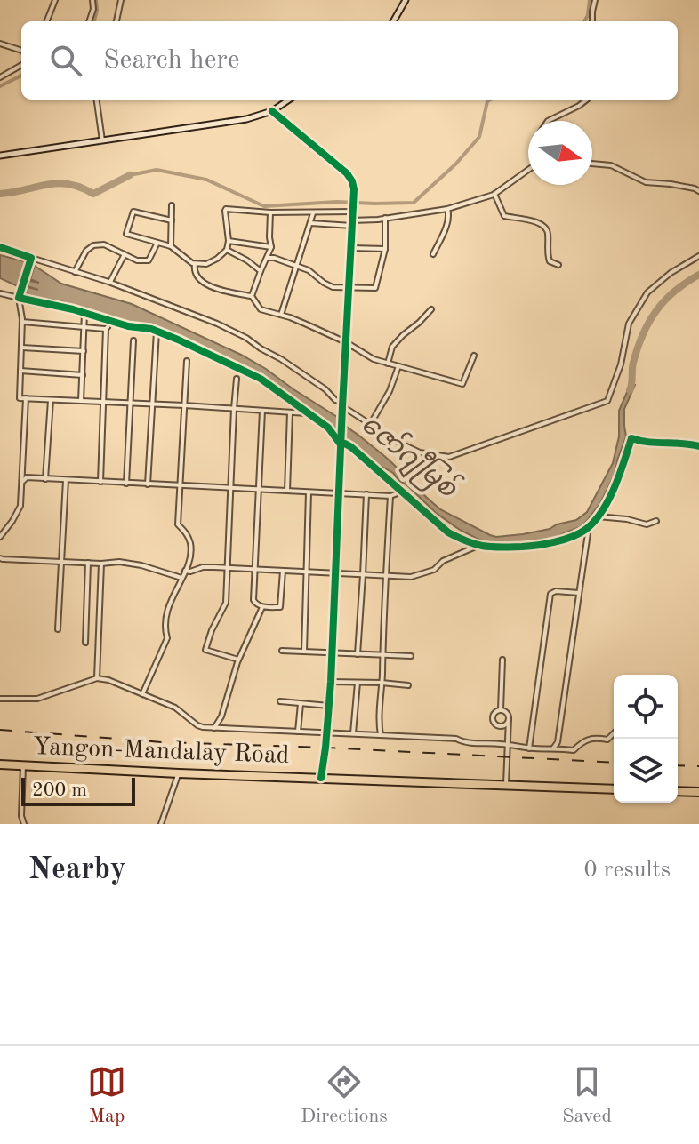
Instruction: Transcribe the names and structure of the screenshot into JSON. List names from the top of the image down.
{
  "streets": {
    "highway": ["Yangon-Mandalay Road"]
  },
  "water": ["ဇော်ဂျီမြစ်"],
  "scale_bar": "200 m",
  "north": "right",
  "page": {
    "search": "Search here",
    "scale": "200 m",
    "heading": ["Nearby", "0 results"],
    "nav": ["Map", "Directions", "Saved"]
  }
}
